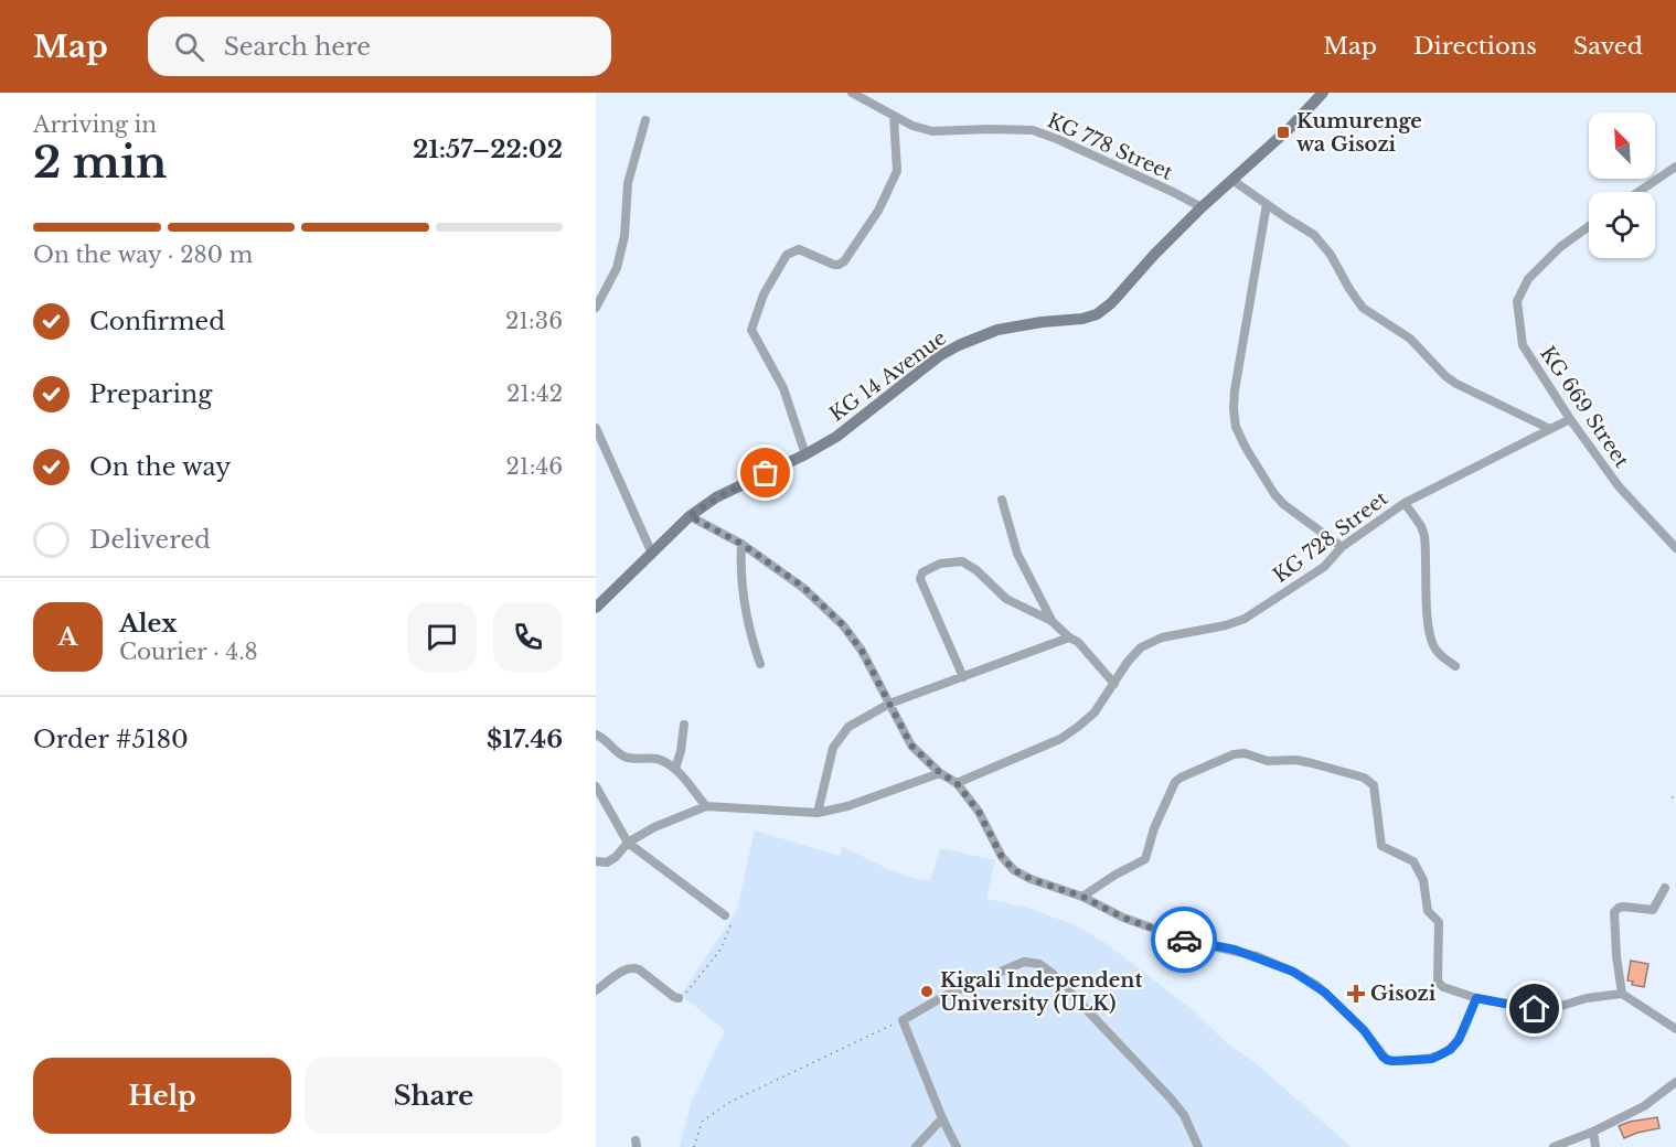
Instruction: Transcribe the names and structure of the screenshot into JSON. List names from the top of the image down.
{
  "streets": {
    "main road": ["KG 14 Avenue"],
    "street": ["KG 778 Street", "KG 669 Street", "KG 728 Street"]
  },
  "crossings": [
    ["KG 778 Street", "KG 14 Avenue"],
    ["KG 669 Street", "KG 728 Street"]
  ],
  "places": {
    "transit": ["Kumurenge wa Gisozi"],
    "other": ["Kigali Independent University (ULK)"],
    "health": ["Gisozi"]
  },
  "north": "top left",
  "page": {
    "header": "Map",
    "search": "Search here",
    "nav": ["Map", "Directions", "Saved"],
    "heading": ["2 min", "Arriving in", "21:57–22:02"],
    "panel": [
      "Alex",
      "Courier · 4.8",
      "Order #5180",
      "$17.46"
    ],
    "bar": "On the way · 280 m",
    "list": [
      ["Confirmed", "21:36"],
      ["Preparing", "21:42"],
      ["On the way", "21:46"],
      "Delivered"
    ],
    "round": "A",
    "buttons": ["Help", "Share"]
  }
}
